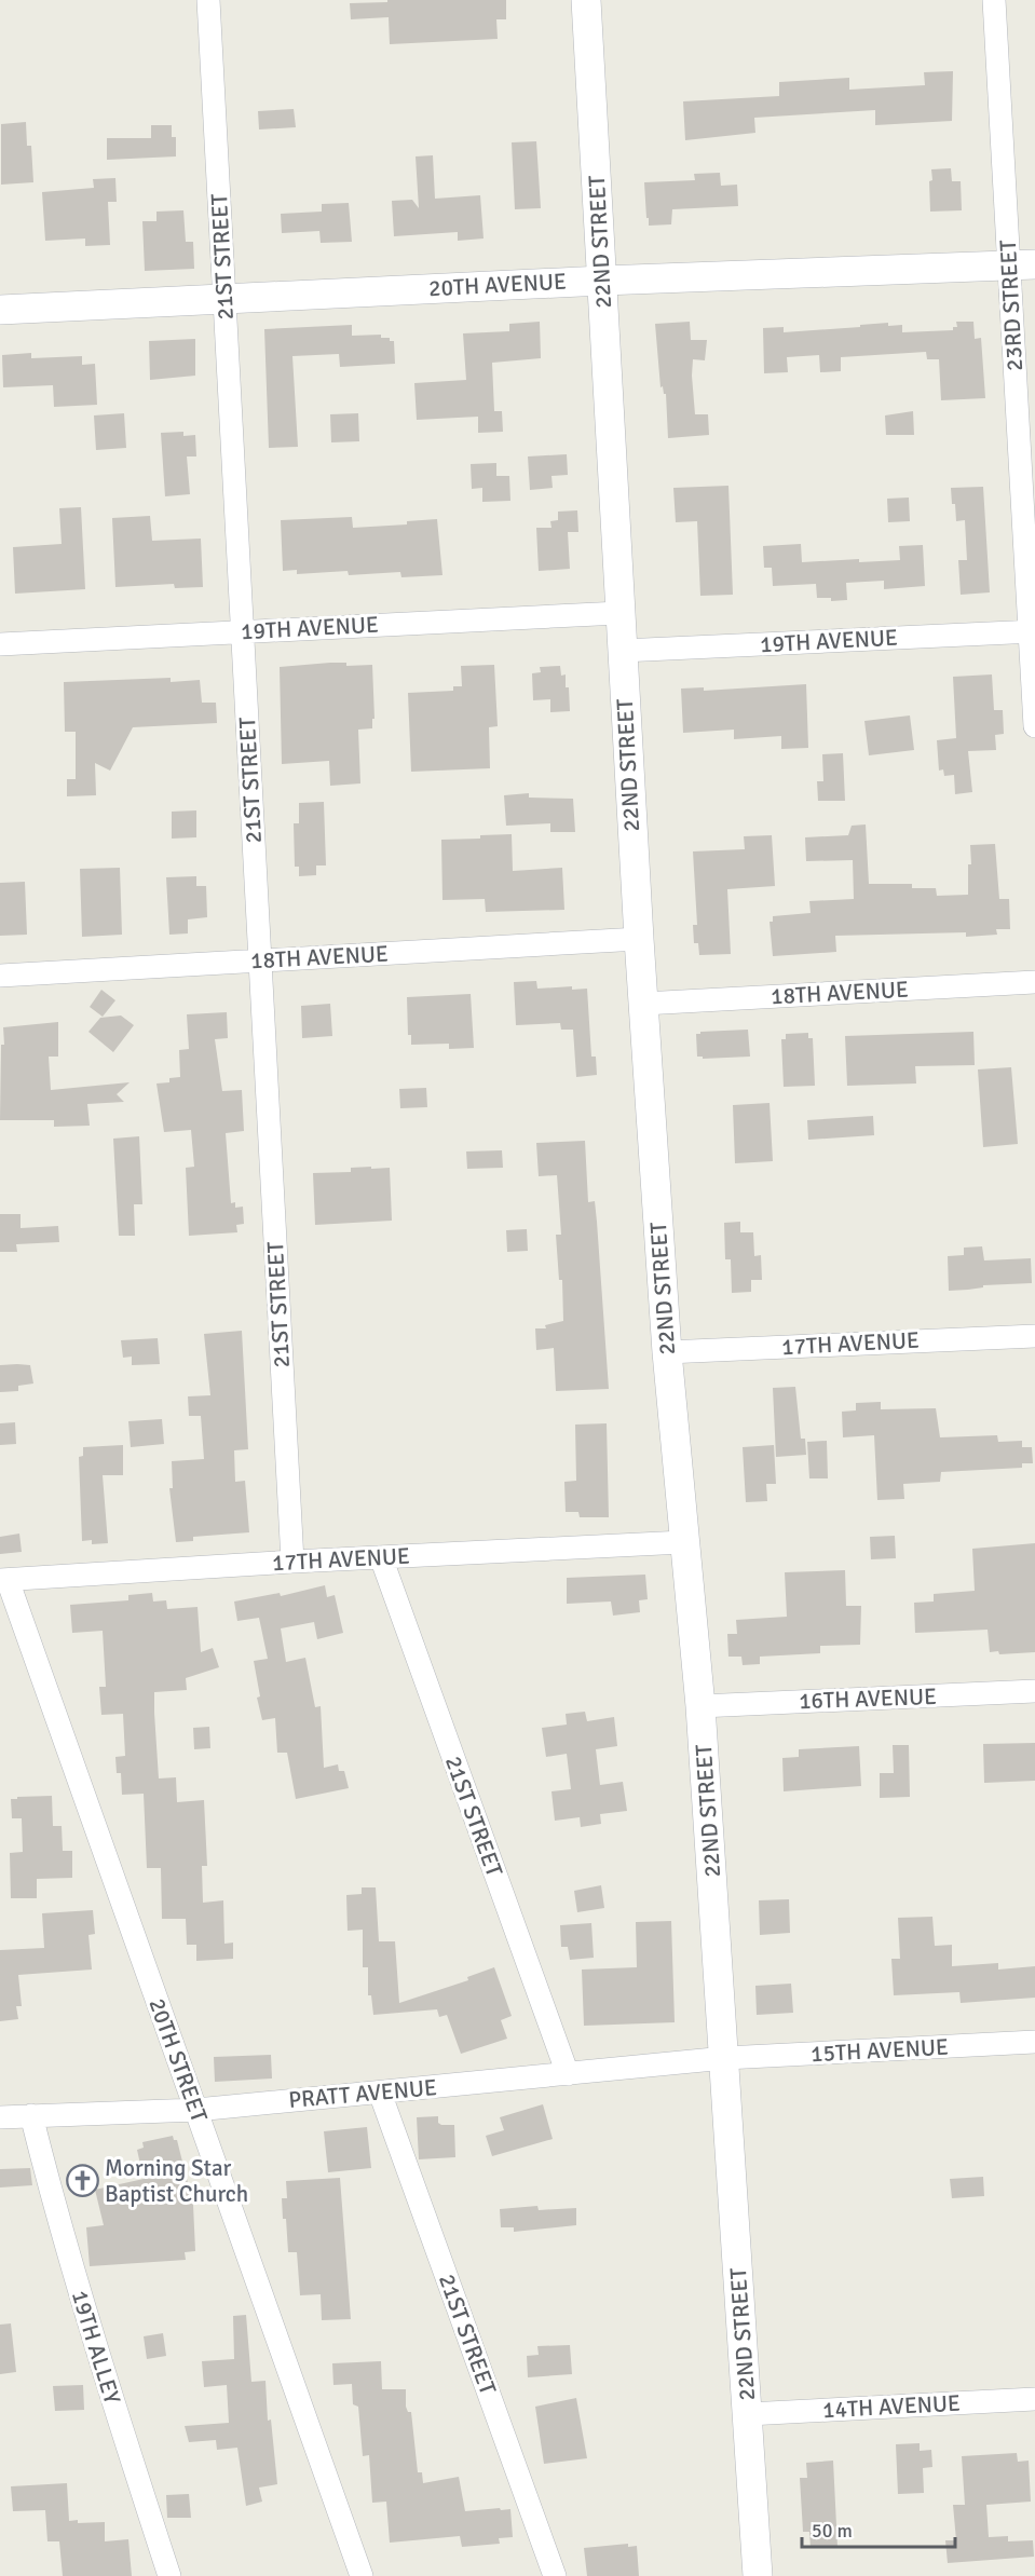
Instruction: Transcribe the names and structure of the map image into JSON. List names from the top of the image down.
{
  "streets": {
    "street": [
      "22ND STREET",
      "21ST STREET",
      "20TH AVENUE",
      "23RD STREET",
      "19TH AVENUE",
      "18TH AVENUE",
      "17TH AVENUE",
      "16TH AVENUE",
      "15TH AVENUE",
      "20TH STREET",
      "PRATT AVENUE",
      "19TH ALLEY",
      "14TH AVENUE"
    ]
  },
  "crossings": [
    ["22ND STREET", "20TH AVENUE"],
    ["22ND STREET", "19TH AVENUE"],
    ["22ND STREET", "18TH AVENUE"],
    ["22ND STREET", "17TH AVENUE"],
    ["22ND STREET", "16TH AVENUE"],
    ["22ND STREET", "15TH AVENUE"],
    ["22ND STREET", "PRATT AVENUE"],
    ["22ND STREET", "14TH AVENUE"],
    ["21ST STREET", "20TH AVENUE"],
    ["21ST STREET", "19TH AVENUE"],
    ["21ST STREET", "18TH AVENUE"],
    ["21ST STREET", "17TH AVENUE"],
    ["21ST STREET", "PRATT AVENUE"],
    ["20TH AVENUE", "23RD STREET"],
    ["23RD STREET", "19TH AVENUE"],
    ["17TH AVENUE", "20TH STREET"],
    ["15TH AVENUE", "PRATT AVENUE"],
    ["20TH STREET", "PRATT AVENUE"],
    ["PRATT AVENUE", "19TH ALLEY"]
  ],
  "places": {
    "church": ["Morning Star Baptist Church"]
  },
  "scale_bar": "50 m"
}
